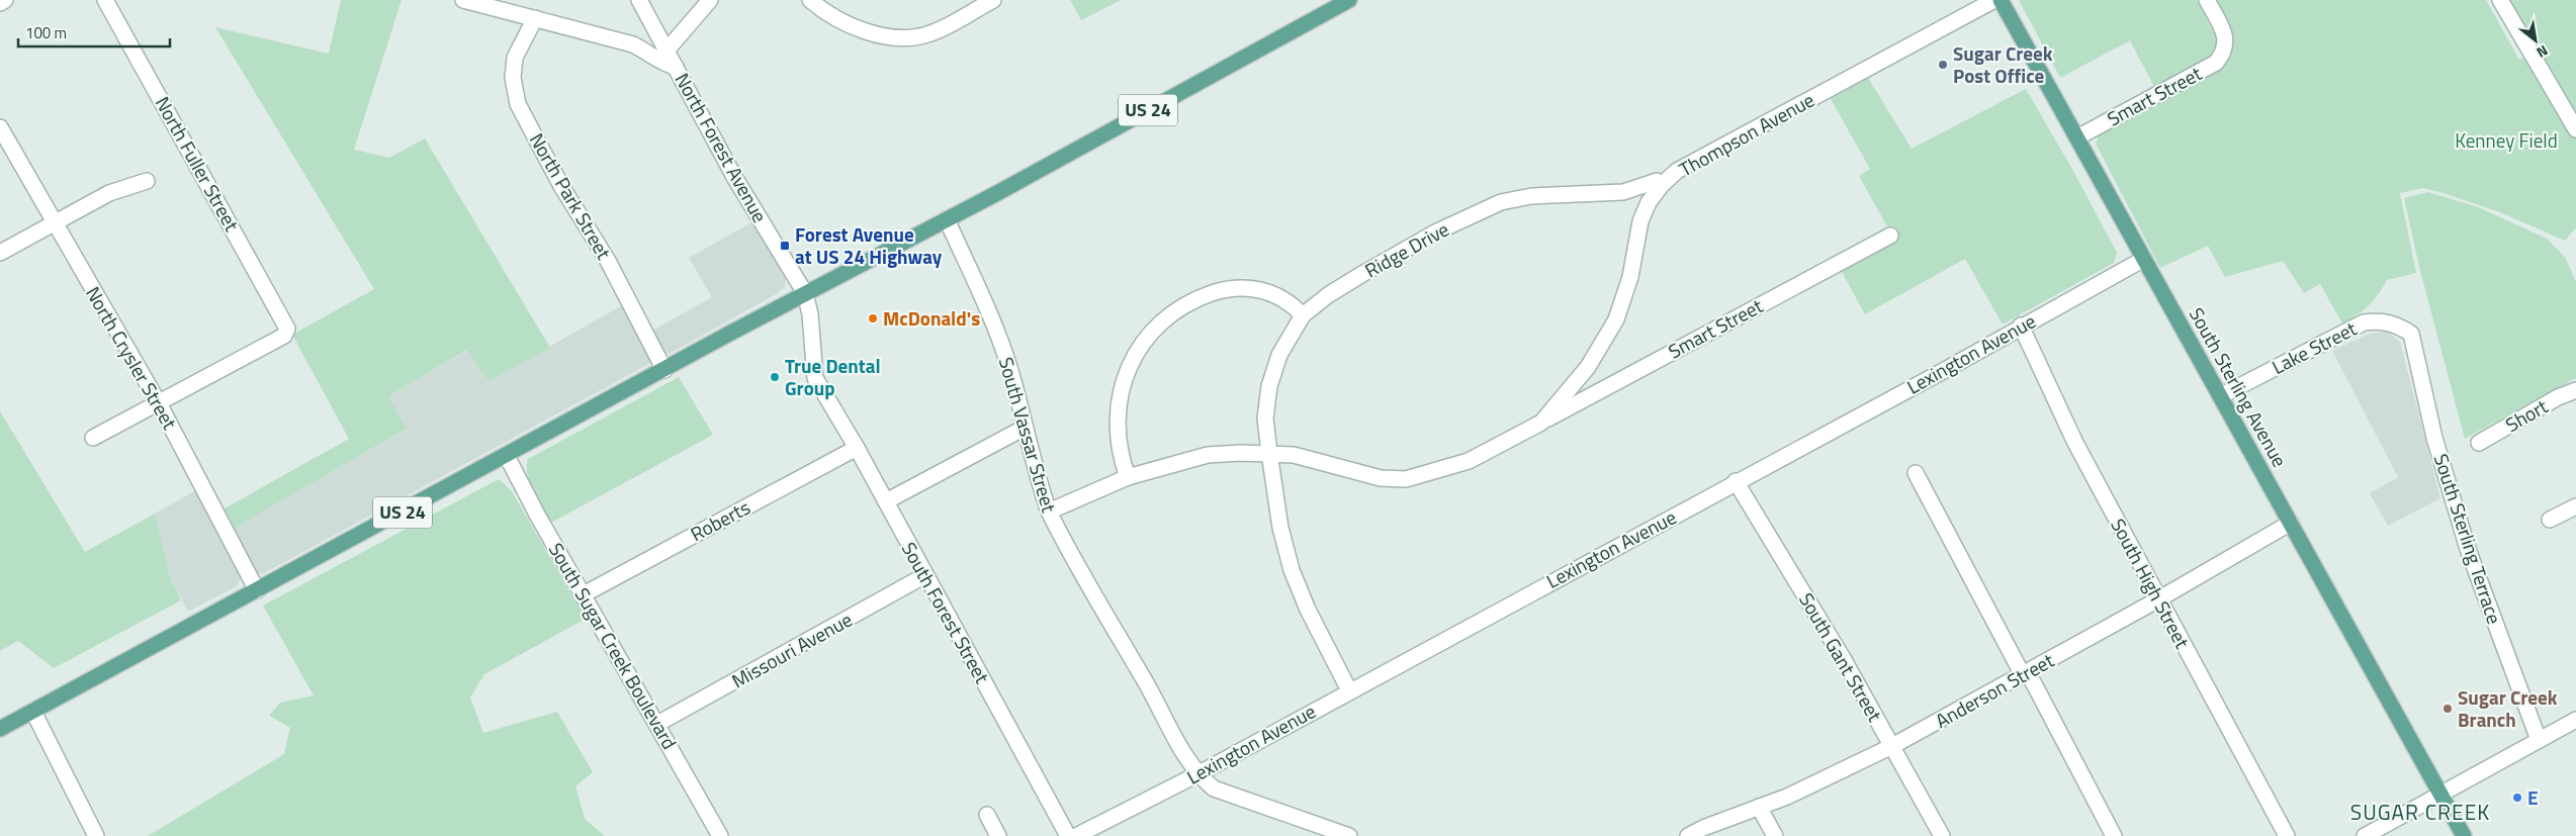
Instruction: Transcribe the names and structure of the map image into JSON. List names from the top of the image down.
{
  "streets": {
    "main road": ["US 24", "South Sterling Avenue"],
    "street": [
      "Smart Street",
      "Thompson Avenue",
      "North Forest Avenue",
      "North Fuller Street",
      "North Park Street",
      "Ridge Drive",
      "Lake Street",
      "Lexington Avenue",
      "North Crysler Street",
      "Short",
      "South Vassar Street",
      "Roberts",
      "South Sterling Terrace",
      "South High Street",
      "South Forest Street",
      "South Sugar Creek Boulevard",
      "Missouri Avenue",
      "South Gant Street",
      "Anderson Street"
    ]
  },
  "crossings": [
    ["Smart Street", "Thompson Avenue"],
    ["Smart Street", "South Sterling Avenue"],
    ["US 24", "North Forest Avenue"],
    ["US 24", "North Park Street"],
    ["US 24", "North Crysler Street"],
    ["US 24", "South Vassar Street"],
    ["US 24", "South Sugar Creek Boulevard"],
    ["Thompson Avenue", "Ridge Drive"],
    ["Thompson Avenue", "South Vassar Street"],
    ["North Forest Avenue", "South Forest Street"],
    ["North Fuller Street", "North Crysler Street"],
    ["Ridge Drive", "Lexington Avenue"],
    ["Lake Street", "South Sterling Avenue"],
    ["Lake Street", "South Sterling Terrace"],
    ["Lexington Avenue", "South Sterling Avenue"],
    ["Lexington Avenue", "South Vassar Street"],
    ["Lexington Avenue", "South High Street"],
    ["Lexington Avenue", "South Gant Street"],
    ["South Sterling Avenue", "Anderson Street"],
    ["Roberts", "South Forest Street"],
    ["Roberts", "South Sugar Creek Boulevard"],
    ["South High Street", "Anderson Street"],
    ["South Forest Street", "Missouri Avenue"],
    ["South Sugar Creek Boulevard", "Missouri Avenue"],
    ["South Gant Street", "Anderson Street"]
  ],
  "districts": ["SUGAR CREEK"],
  "parks": ["Kenney Field"],
  "places": {
    "other": [
      "Sugar Creek Post Office",
      "McDonald's",
      "True Dental Group",
      "Sugar Creek Branch",
      "E"
    ],
    "transit": ["Forest Avenue at US 24 Highway"]
  },
  "scale_bar": "100 m",
  "north": "bottom right"
}
